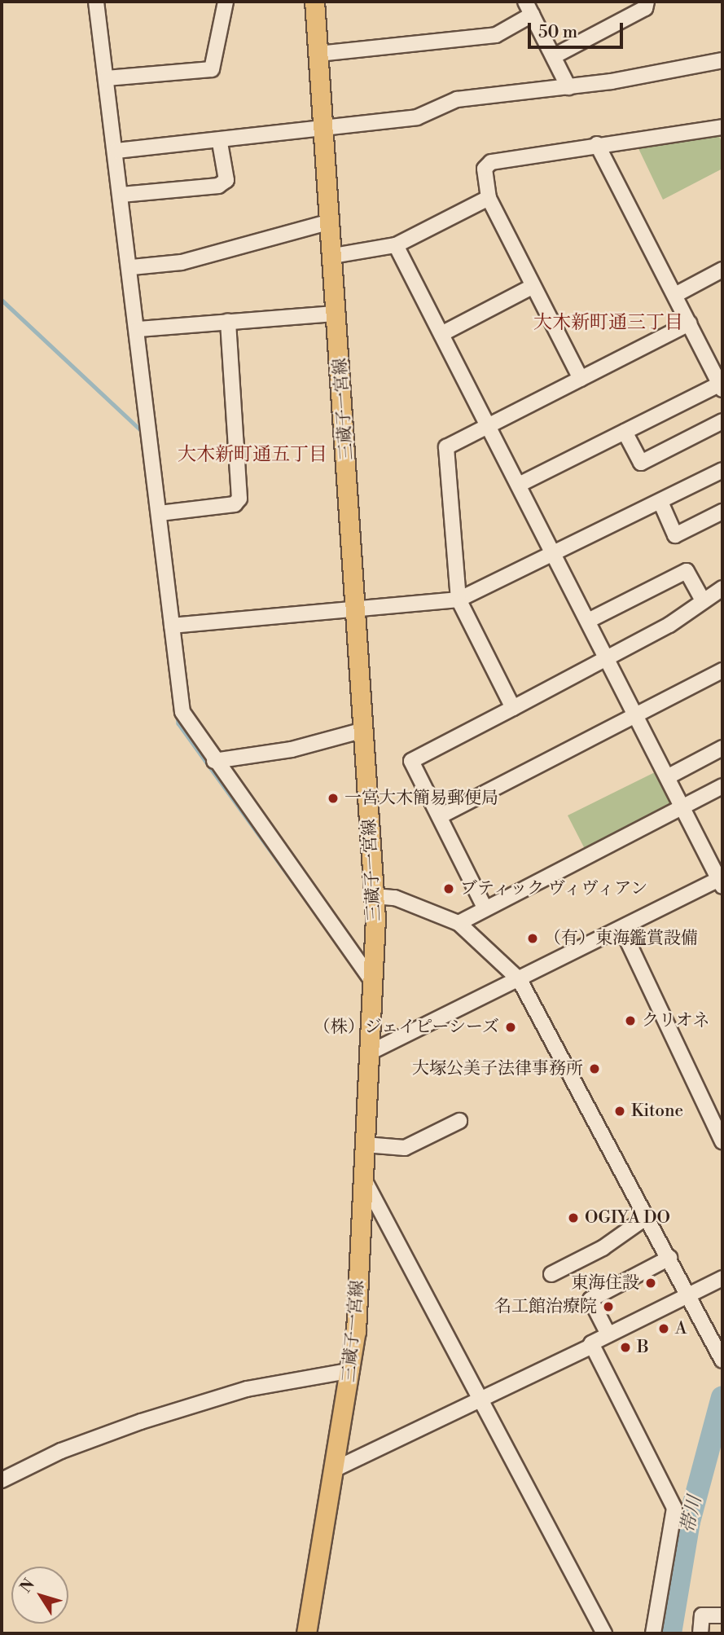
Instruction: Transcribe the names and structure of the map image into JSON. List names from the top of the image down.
{
  "streets": {
    "main road": ["三蔵子一宮線"]
  },
  "districts": ["大木新町通三丁目", "大木新町通五丁目"],
  "water": ["帯川"],
  "places": [
    "一宮大木簡易郵便局",
    "ブティック ヴィヴィアン",
    "（有）東海鑑賞設備",
    "クリオネ",
    "（株）ジェイピーシーズ",
    "大塚公美子法律事務所",
    "Kitone",
    "OGIYA DO",
    "東海住設",
    "名工館治療院",
    "A",
    "B"
  ],
  "scale_bar": "50 m",
  "north": "top left"
}
